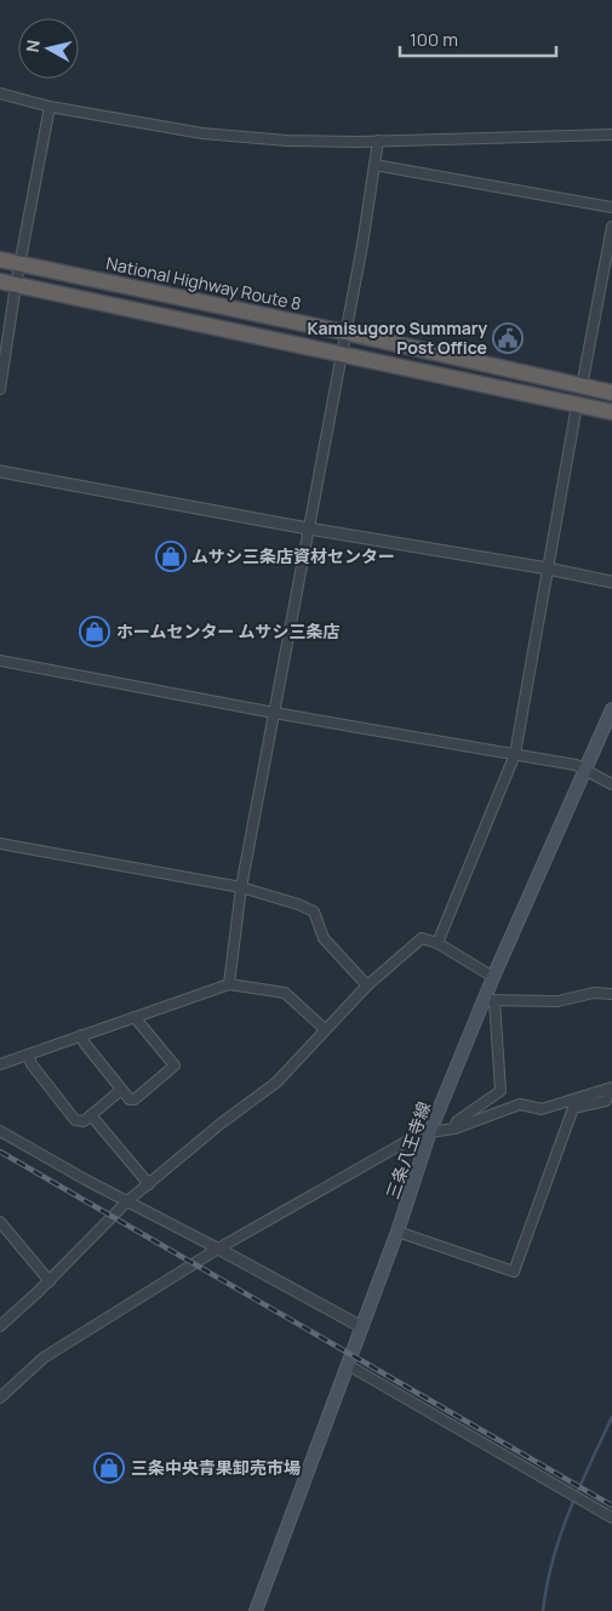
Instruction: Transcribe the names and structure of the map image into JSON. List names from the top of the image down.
{
  "streets": {
    "highway": ["National Highway Route 8"],
    "main road": ["三条八王寺線"]
  },
  "places": {
    "public building": ["Kamisugoro Summary Post Office"],
    "shop": ["ムサシ三条店資材センター", "ホームセンター ムサシ三条店", "三条中央青果卸売市場"]
  },
  "scale_bar": "100 m",
  "north": "left"
}
